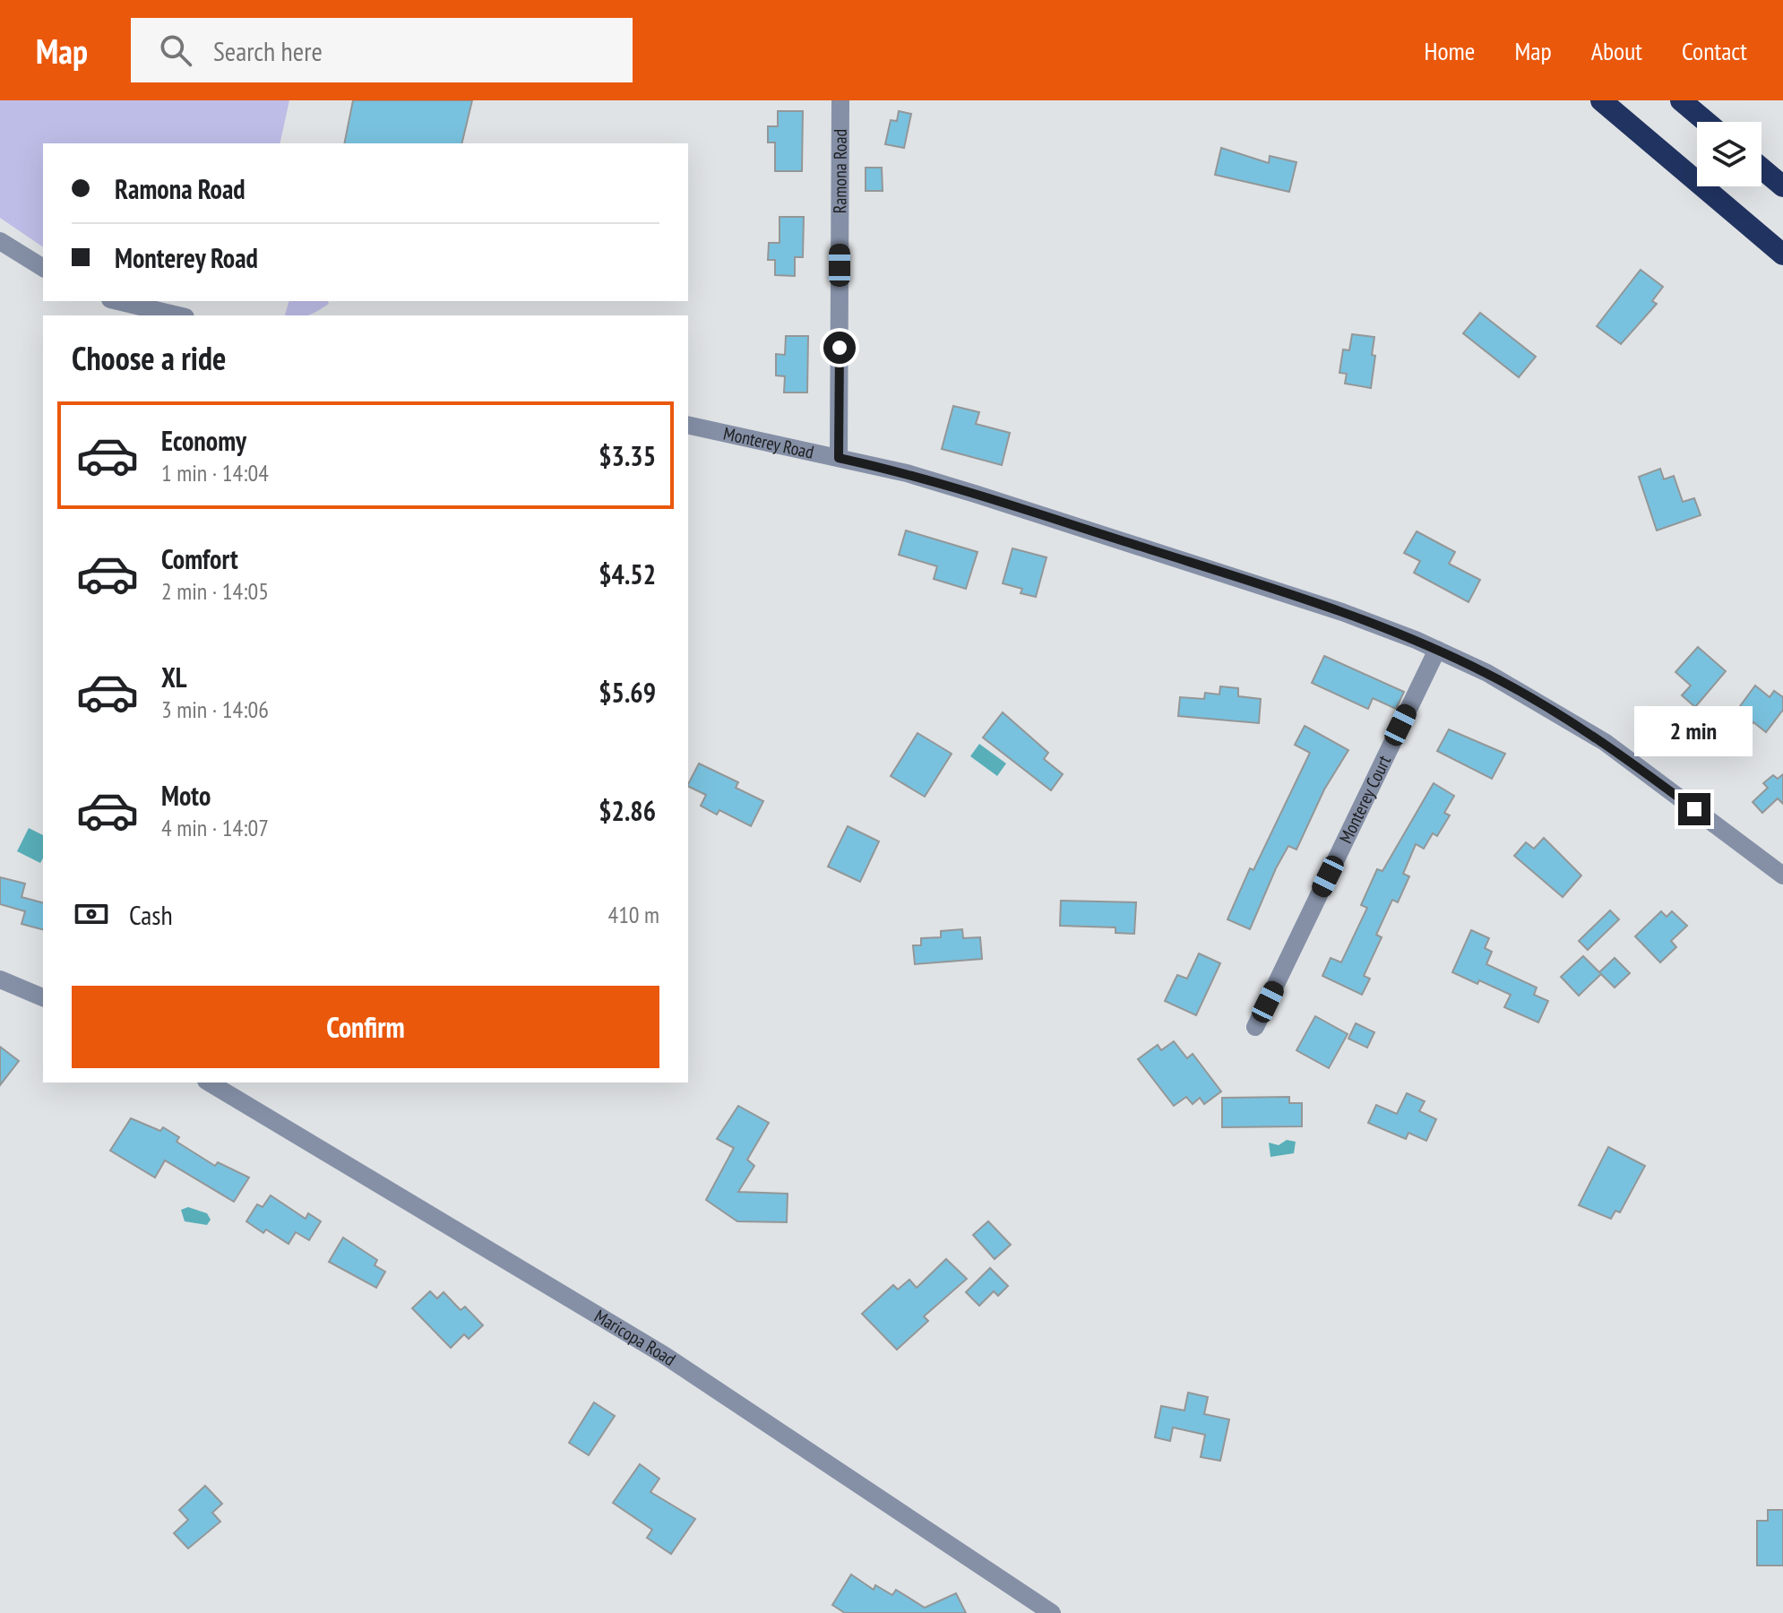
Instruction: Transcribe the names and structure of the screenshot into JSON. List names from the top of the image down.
{
  "streets": {
    "street": [
      "Ramona Road",
      "Monterey Road",
      "Monterey Court",
      "Maricopa Road"
    ]
  },
  "crossings": [
    ["Ramona Road", "Monterey Road"],
    ["Monterey Road", "Monterey Court"]
  ],
  "page": {
    "header": "Map",
    "search": "Search here",
    "nav": [
      "Home",
      "Map",
      "About",
      "Contact"
    ],
    "banner": ["Ramona Road", "Monterey Road"],
    "heading": "Choose a ride",
    "list": [
      {
        "name": "Economy",
        "note": "1 min · 14:04",
        "value": "$3.35"
      },
      {
        "name": "Comfort",
        "note": "2 min · 14:05",
        "value": "$4.52"
      },
      {
        "name": "XL",
        "note": "3 min · 14:06",
        "value": "$5.69"
      },
      {
        "name": "Moto",
        "note": "4 min · 14:07",
        "value": "$2.86"
      }
    ],
    "bubble": "2 min",
    "pay": ["Cash", "410 m"],
    "buttons": "Confirm"
  }
}
